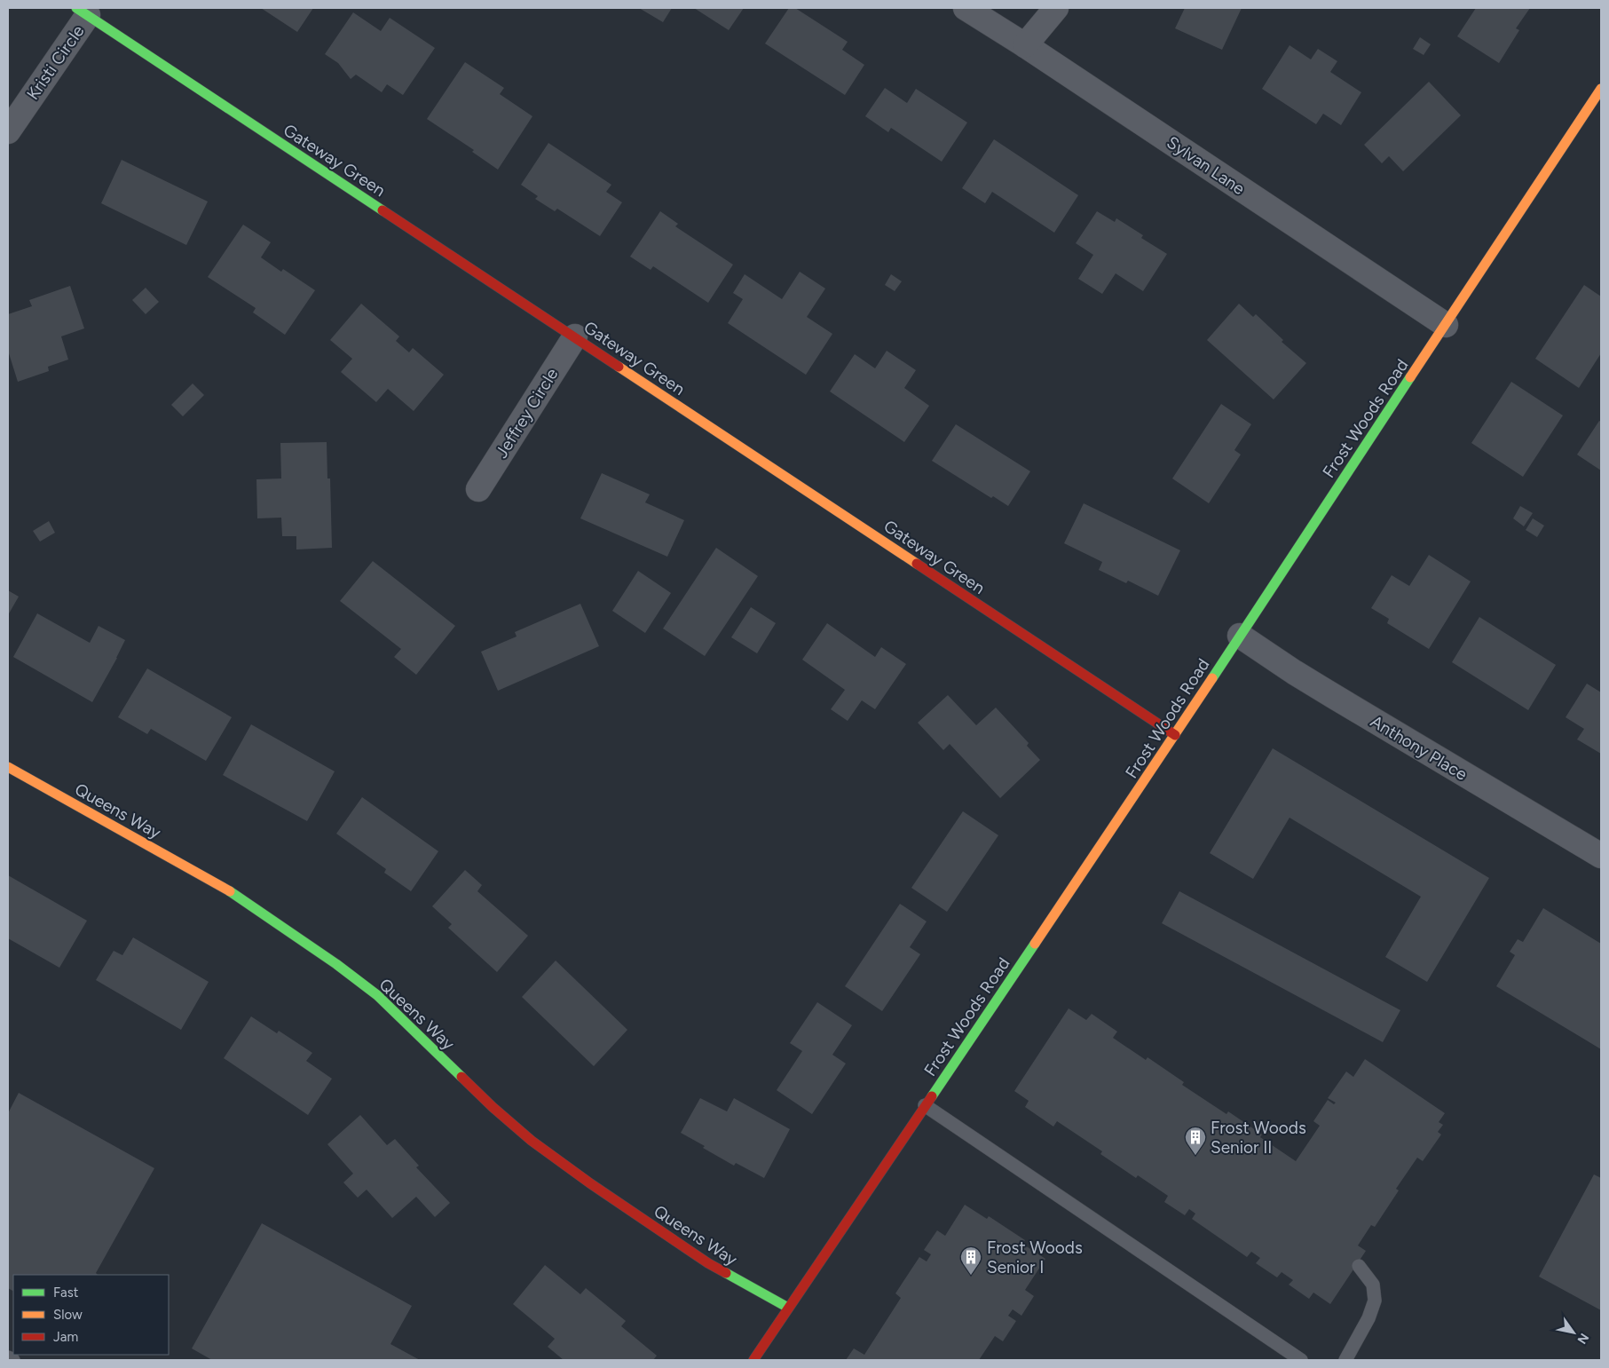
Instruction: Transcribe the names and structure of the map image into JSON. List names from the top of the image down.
{
  "streets": {
    "street": [
      "Kristi Circle",
      "Gateway Green",
      "Sylvan Lane",
      "Jeffrey Circle",
      "Frost Woods Road",
      "Anthony Place",
      "Queens Way"
    ]
  },
  "crossings": [
    ["Kristi Circle", "Gateway Green"],
    ["Gateway Green", "Jeffrey Circle"],
    ["Gateway Green", "Frost Woods Road"],
    ["Sylvan Lane", "Frost Woods Road"],
    ["Frost Woods Road", "Anthony Place"],
    ["Frost Woods Road", "Queens Way"]
  ],
  "places": {
    "building": ["Frost Woods Senior II", "Frost Woods Senior I"]
  },
  "legend": ["Fast", "Slow", "Jam"],
  "north": "bottom right"
}
